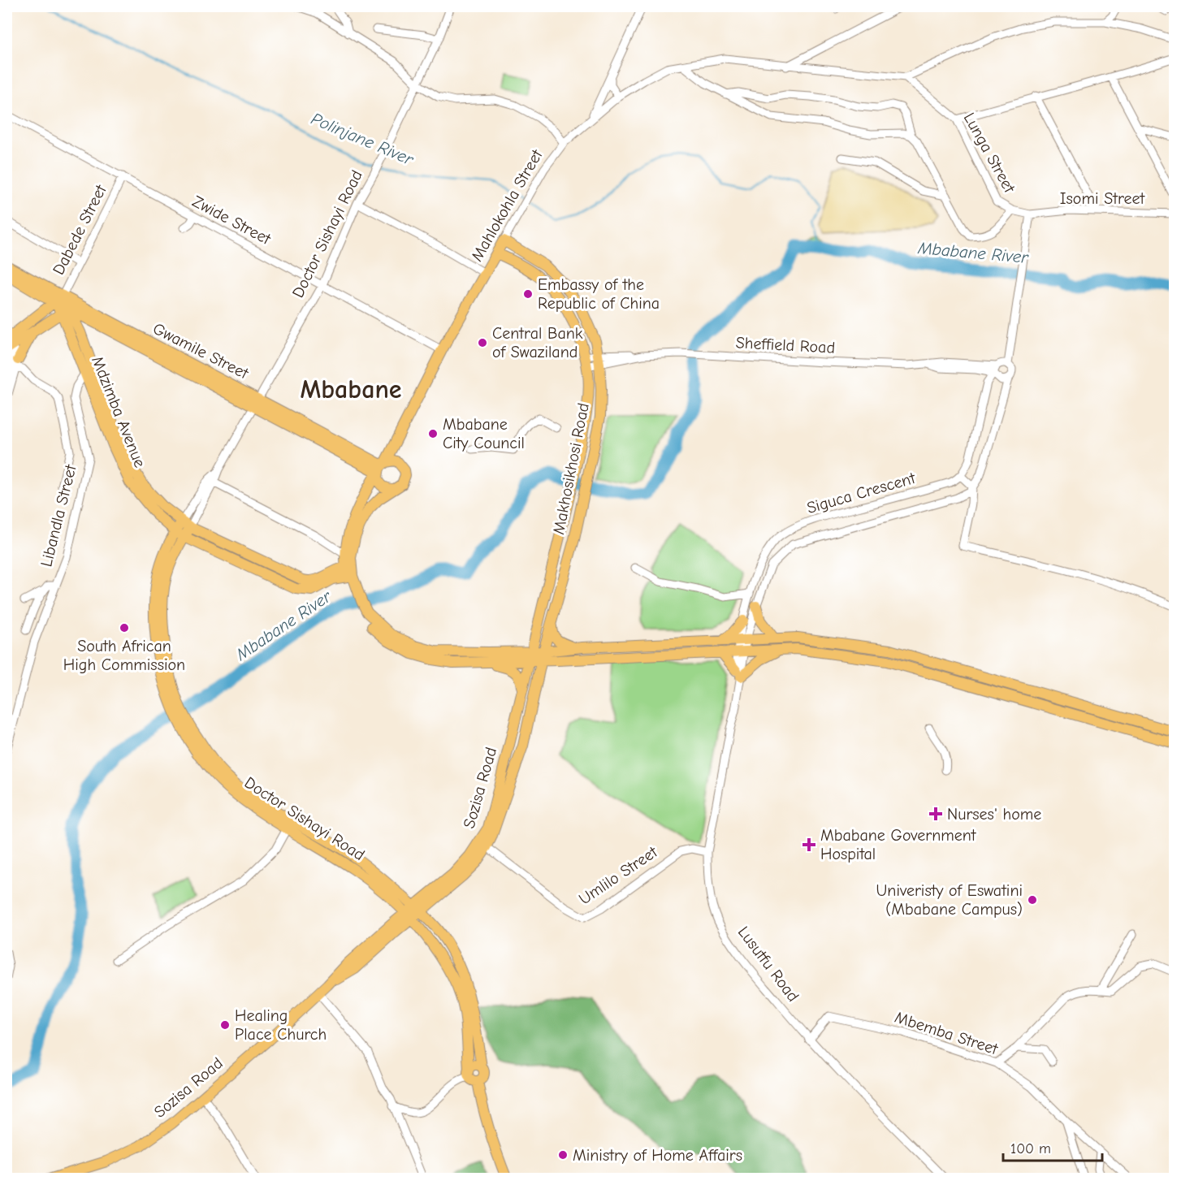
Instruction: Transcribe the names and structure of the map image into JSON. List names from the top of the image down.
{
  "streets": {
    "main road": [
      "Mahlokohla Street",
      "Doctor Sishayi Road",
      "Gwamile Street",
      "Mdzimba Avenue",
      "Makhosikhosi Road",
      "Sozisa Road"
    ],
    "street": [
      "Lunga Street",
      "Isomi Street",
      "Zwide Street",
      "Dabede Street",
      "Sheffield Road",
      "Siguca Crescent",
      "Libandla Street",
      "Umlilo Street",
      "Lusutfu Road",
      "Mbemba Street"
    ]
  },
  "crossings": [
    ["Lunga Street", "Isomi Street"],
    ["Lunga Street", "Mahlokohla Street"],
    ["Mahlokohla Street", "Zwide Street"],
    ["Mahlokohla Street", "Gwamile Street"],
    ["Mahlokohla Street", "Mdzimba Avenue"],
    ["Mahlokohla Street", "Makhosikhosi Road"],
    ["Zwide Street", "Dabede Street"],
    ["Zwide Street", "Doctor Sishayi Road"],
    ["Dabede Street", "Gwamile Street"],
    ["Dabede Street", "Mdzimba Avenue"],
    ["Doctor Sishayi Road", "Gwamile Street"],
    ["Doctor Sishayi Road", "Mdzimba Avenue"],
    ["Doctor Sishayi Road", "Sozisa Road"],
    ["Sheffield Road", "Makhosikhosi Road"],
    ["Gwamile Street", "Mdzimba Avenue"],
    ["Mdzimba Avenue", "Libandla Street"],
    ["Makhosikhosi Road", "Sozisa Road"],
    ["Siguca Crescent", "Lusutfu Road"],
    ["Sozisa Road", "Umlilo Street"],
    ["Umlilo Street", "Lusutfu Road"],
    ["Lusutfu Road", "Mbemba Street"]
  ],
  "districts": ["Mbabane"],
  "water": ["Polinjane River", "Mbabane River"],
  "places": {
    "other": [
      "Embassy of the Republic of China",
      "Central Bank of Swaziland",
      "Mbabane City Council",
      "South African High Commission",
      "Univeristy of Eswatini (Mbabane Campus)",
      "Healing Place Church",
      "Ministry of Home Affairs"
    ],
    "health": ["Nurses' home", "Mbabane Government Hospital"]
  },
  "scale_bar": "100 m"
}
